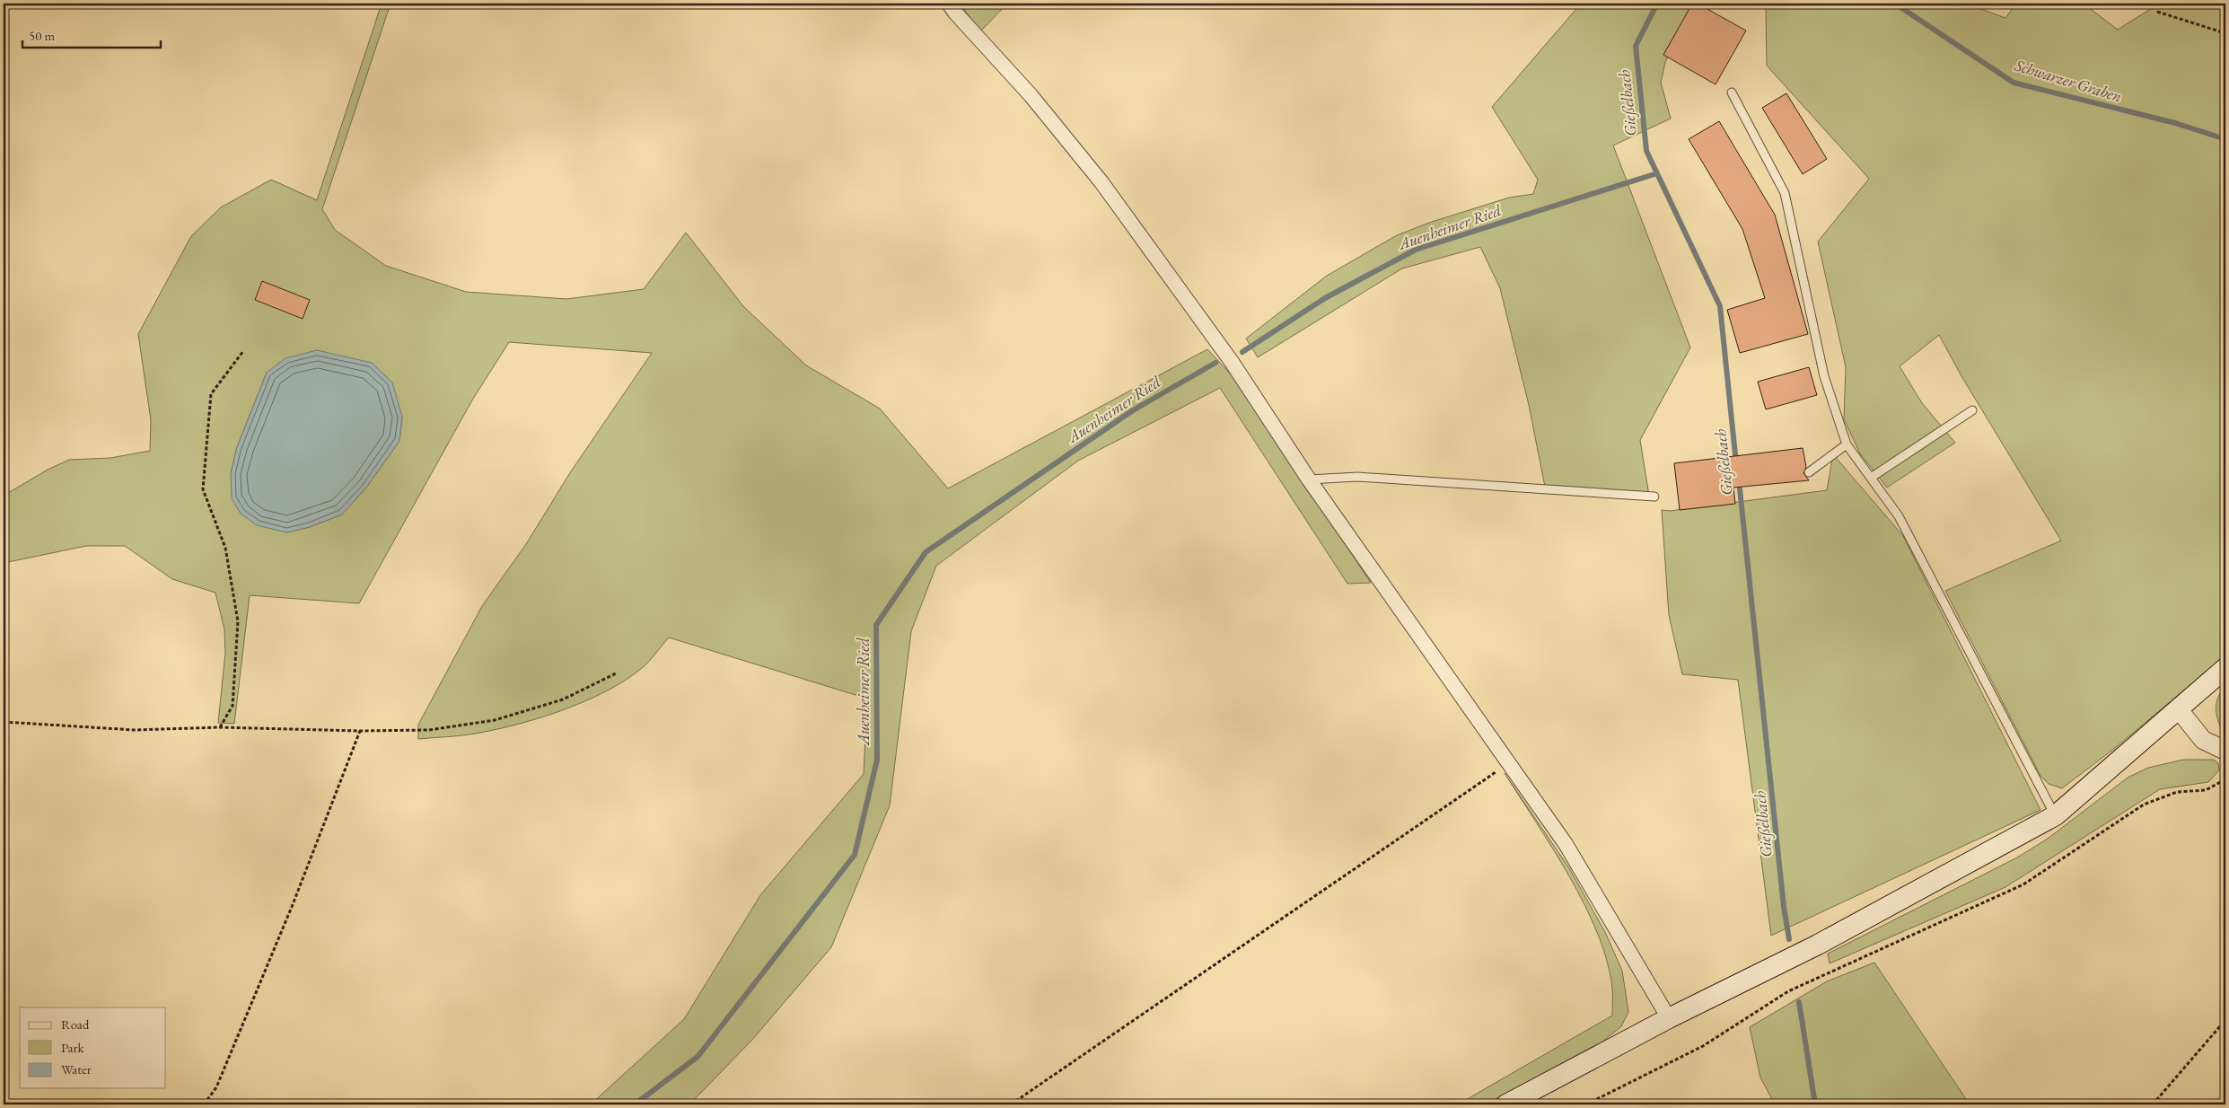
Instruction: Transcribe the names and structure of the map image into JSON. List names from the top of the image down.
{
  "water": ["Schwarzer Graben", "Gießelbach", "Auenheimer Ried"],
  "legend": ["Road", "Park", "Water"],
  "scale_bar": "50 m"
}
